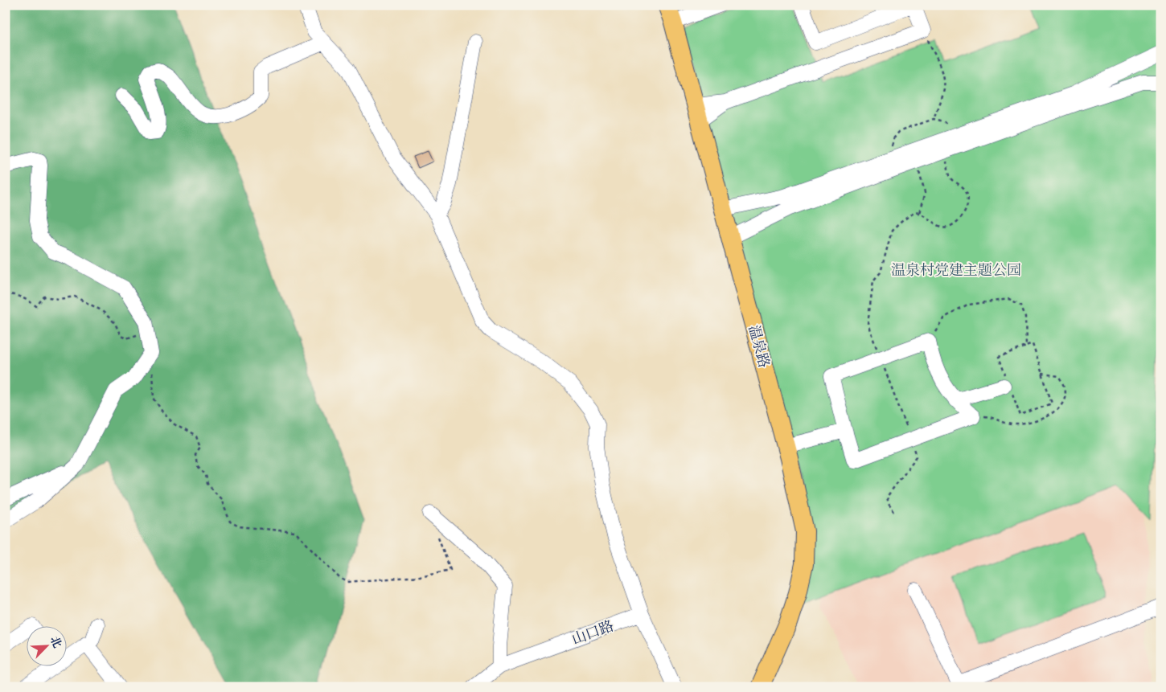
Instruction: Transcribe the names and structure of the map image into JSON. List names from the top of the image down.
{
  "streets": {
    "main road": ["温泉路"],
    "street": ["山口路"]
  },
  "parks": ["温泉村党建主题公园"],
  "north": "top right"
}
